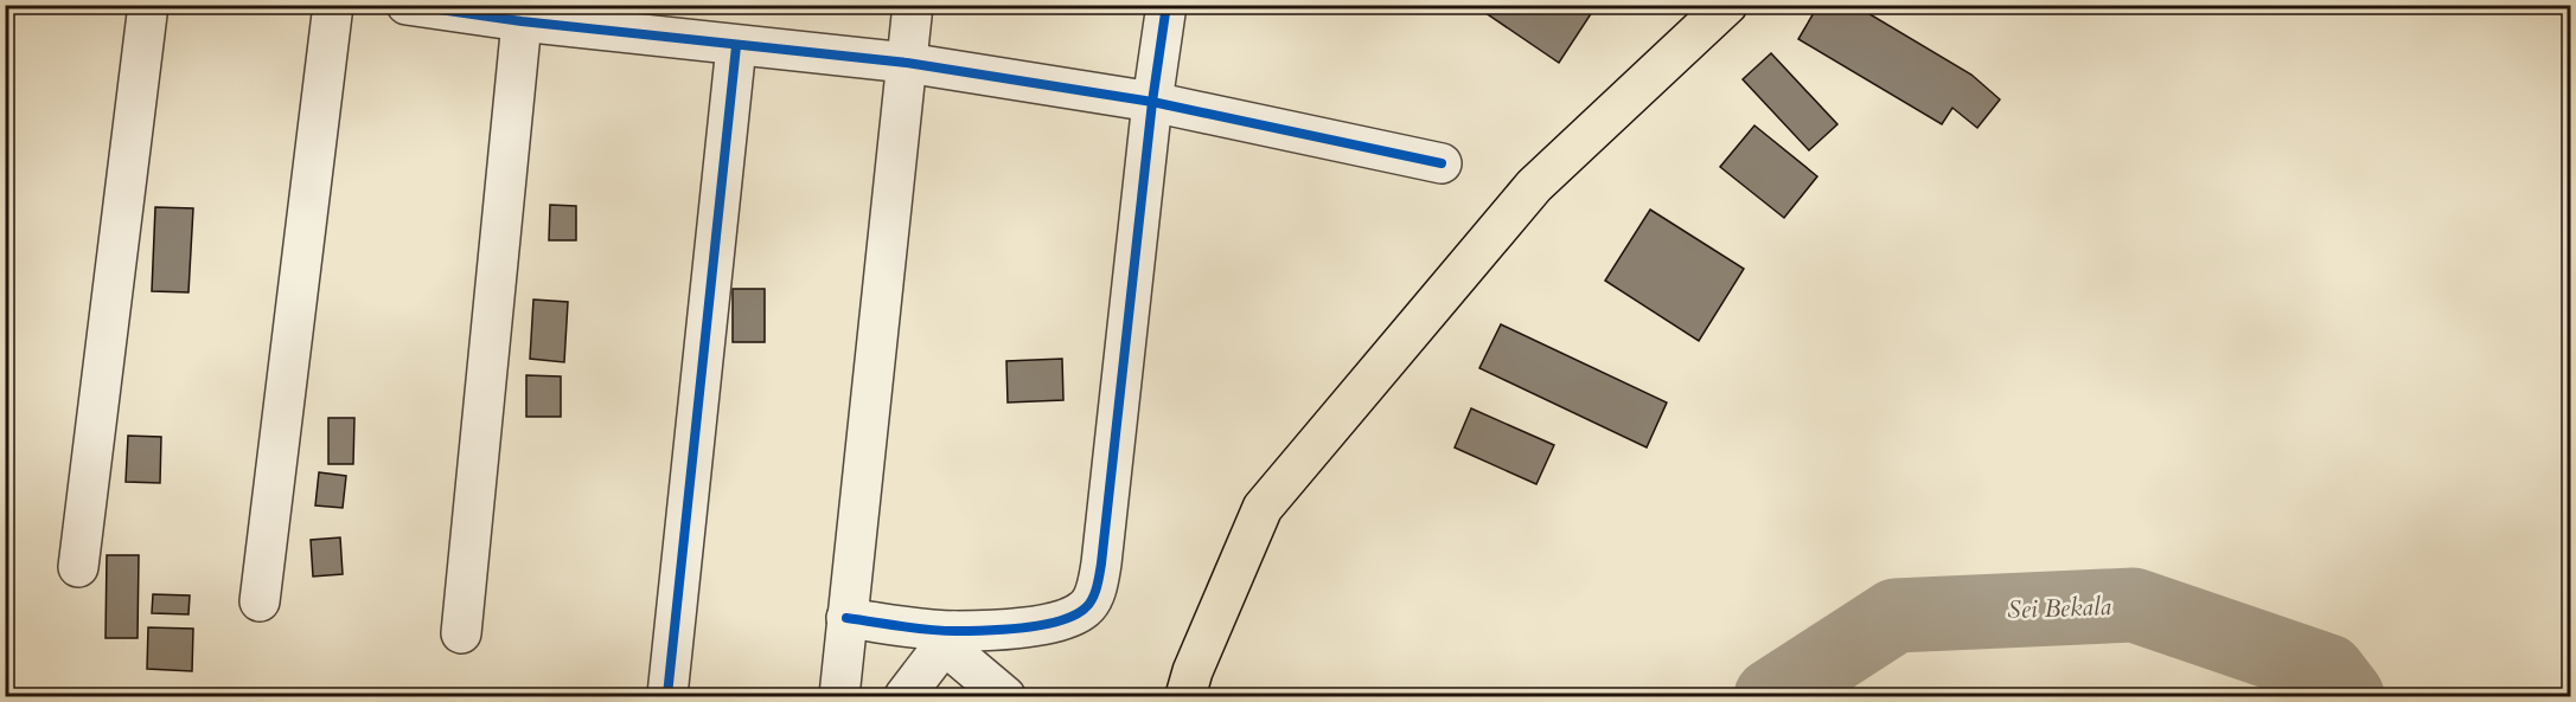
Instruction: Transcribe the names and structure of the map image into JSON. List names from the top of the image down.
{
  "water": ["Sei Bekala"]
}
